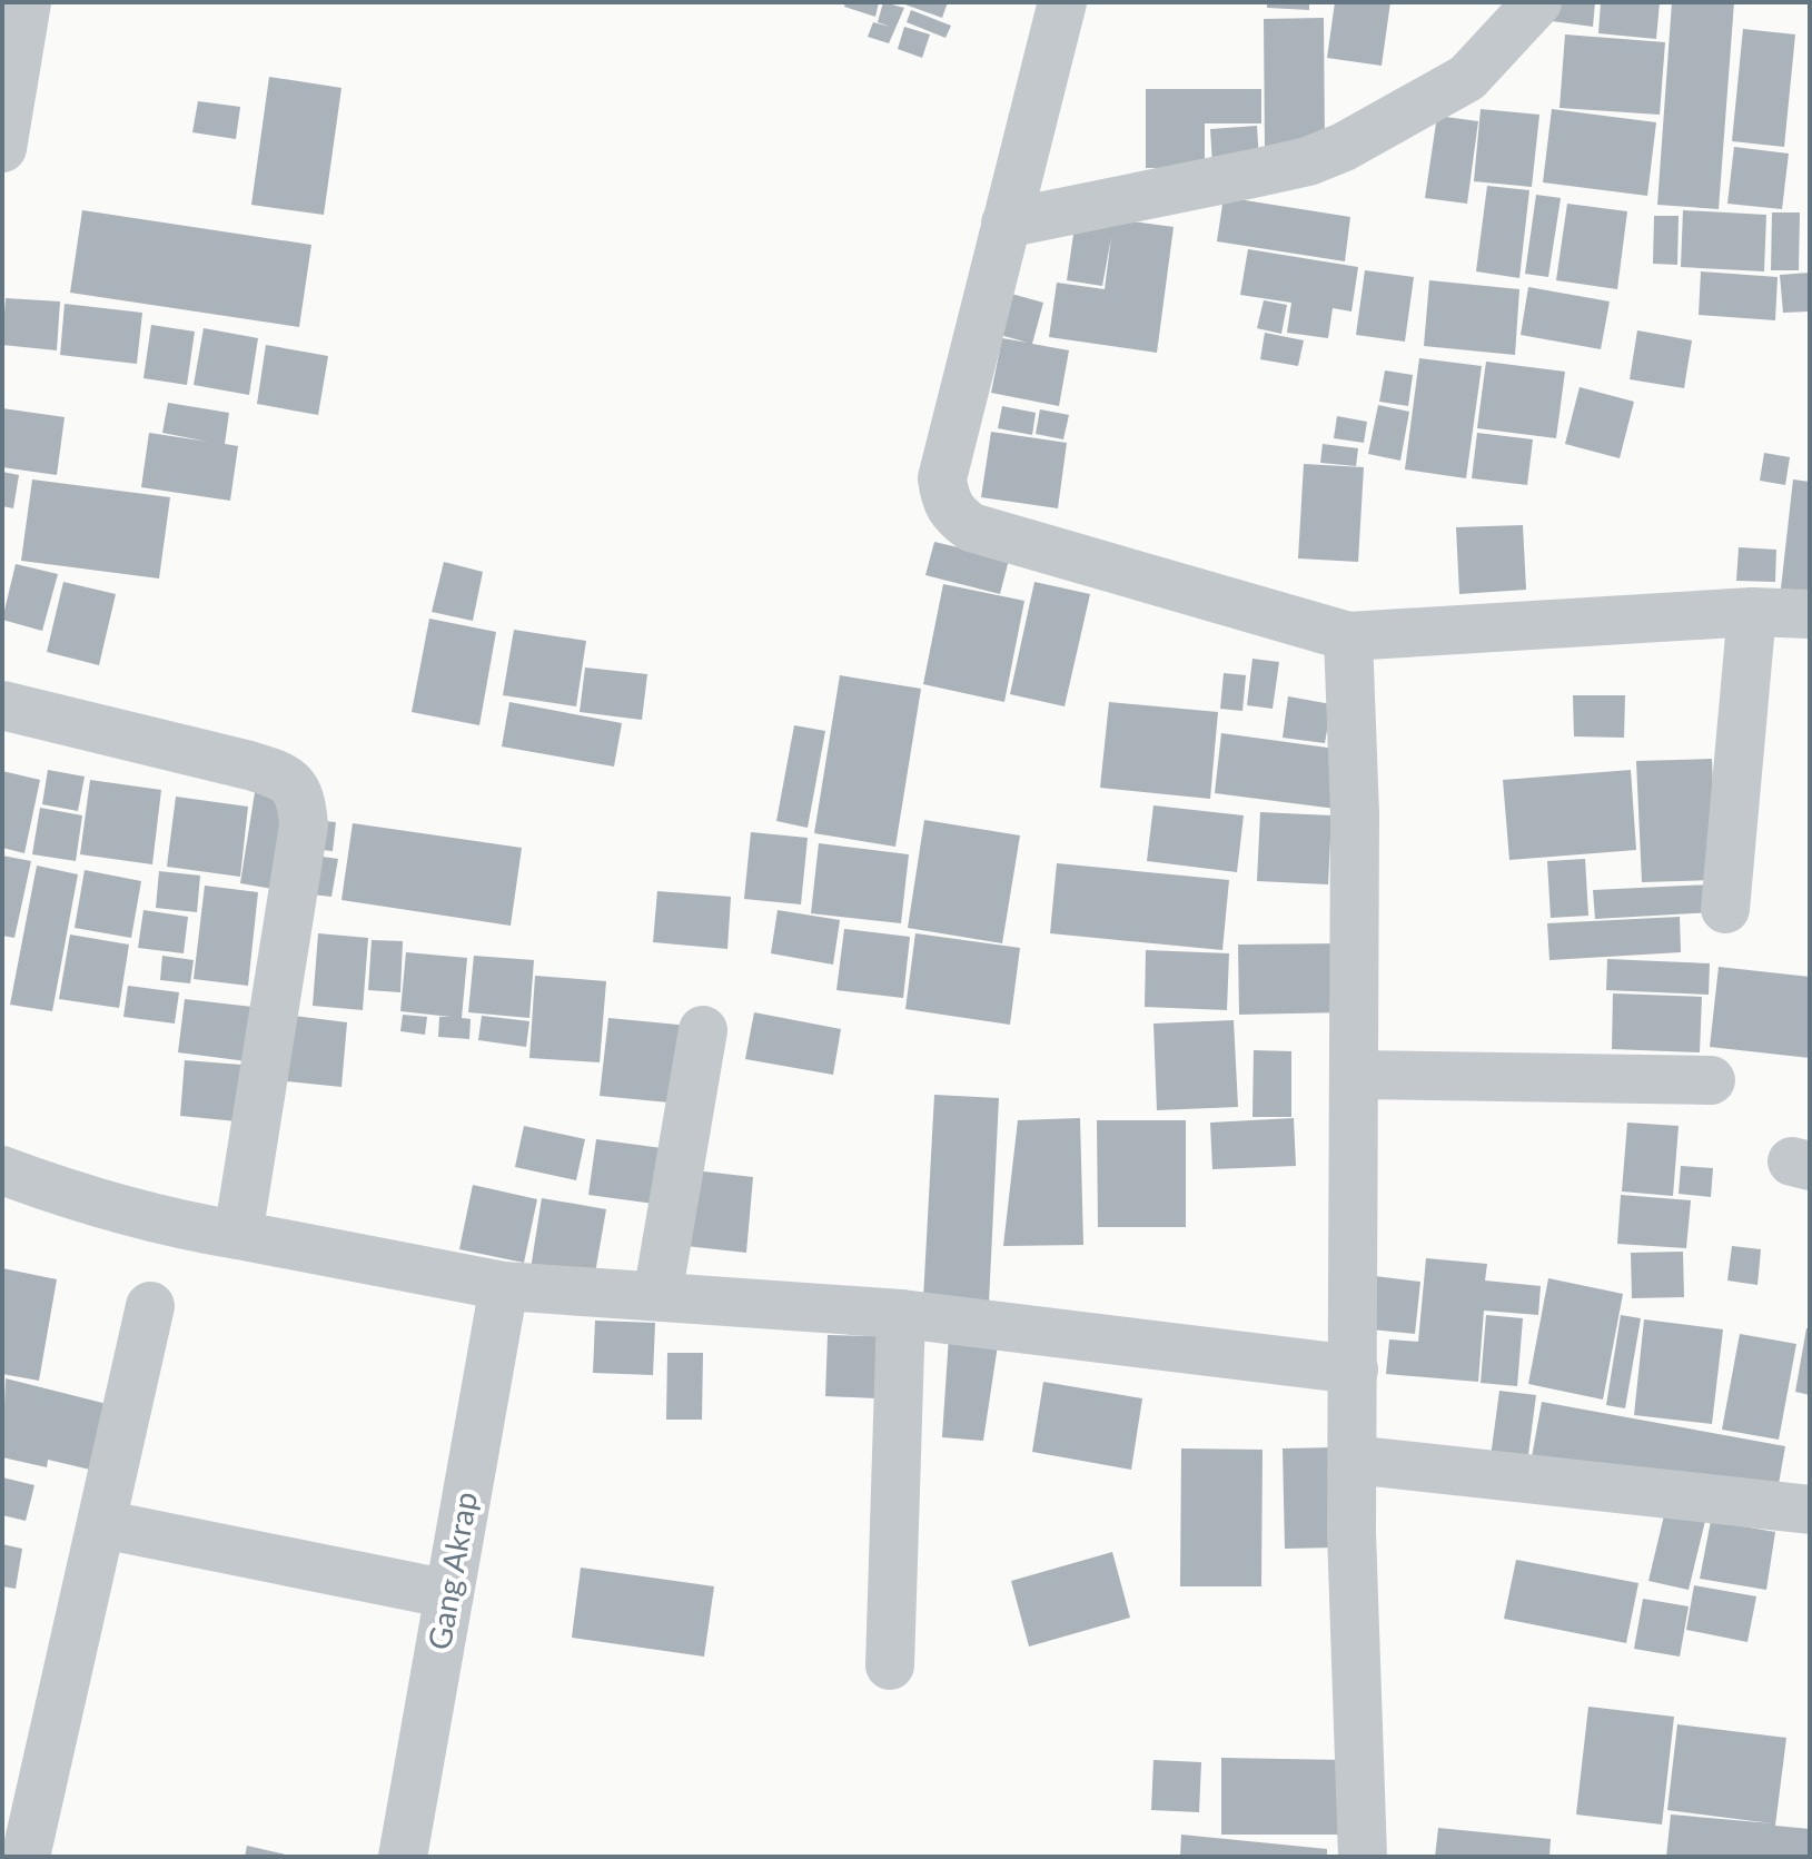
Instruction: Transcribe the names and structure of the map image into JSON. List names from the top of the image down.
{
  "streets": {
    "street": ["Gang Akrap"]
  }
}
